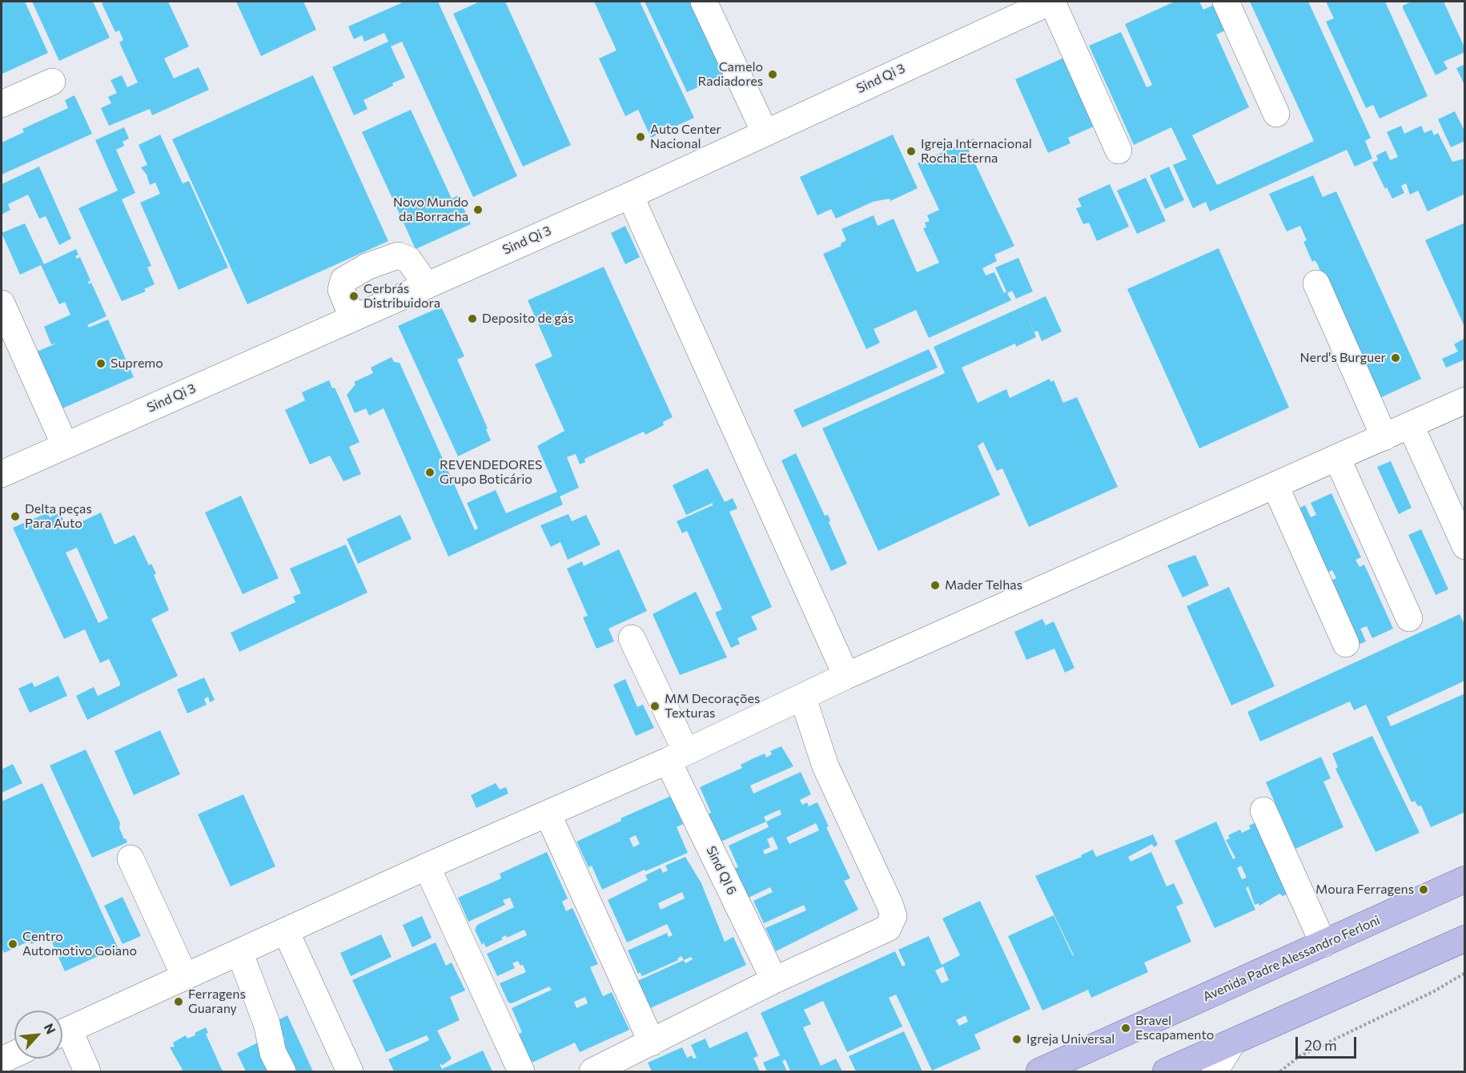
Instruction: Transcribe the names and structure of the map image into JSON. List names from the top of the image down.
{
  "streets": {
    "main road": ["Avenida Padre Alessandro Ferloni"],
    "street": ["Sind Qi 3", "Sind QI 6"]
  },
  "places": [
    "Camelo Radiadores",
    "Auto Center Nacional",
    "Igreja Internacional Rocha Eterna",
    "Novo Mundo da Borracha",
    "Cerbrás Distribuidora",
    "Deposito de gás",
    "Nerd's Burguer",
    "Supremo",
    "REVENDEDORES Grupo Boticário",
    "Delta peças Para Auto",
    "Mader Telhas",
    "MM Decorações Texturas",
    "Moura Ferragens",
    "Centro Automotivo Goiano",
    "Ferragens Guarany",
    "Bravel Escapamento",
    "Igreja Universal"
  ],
  "scale_bar": "20 m",
  "north": "top right"
}
